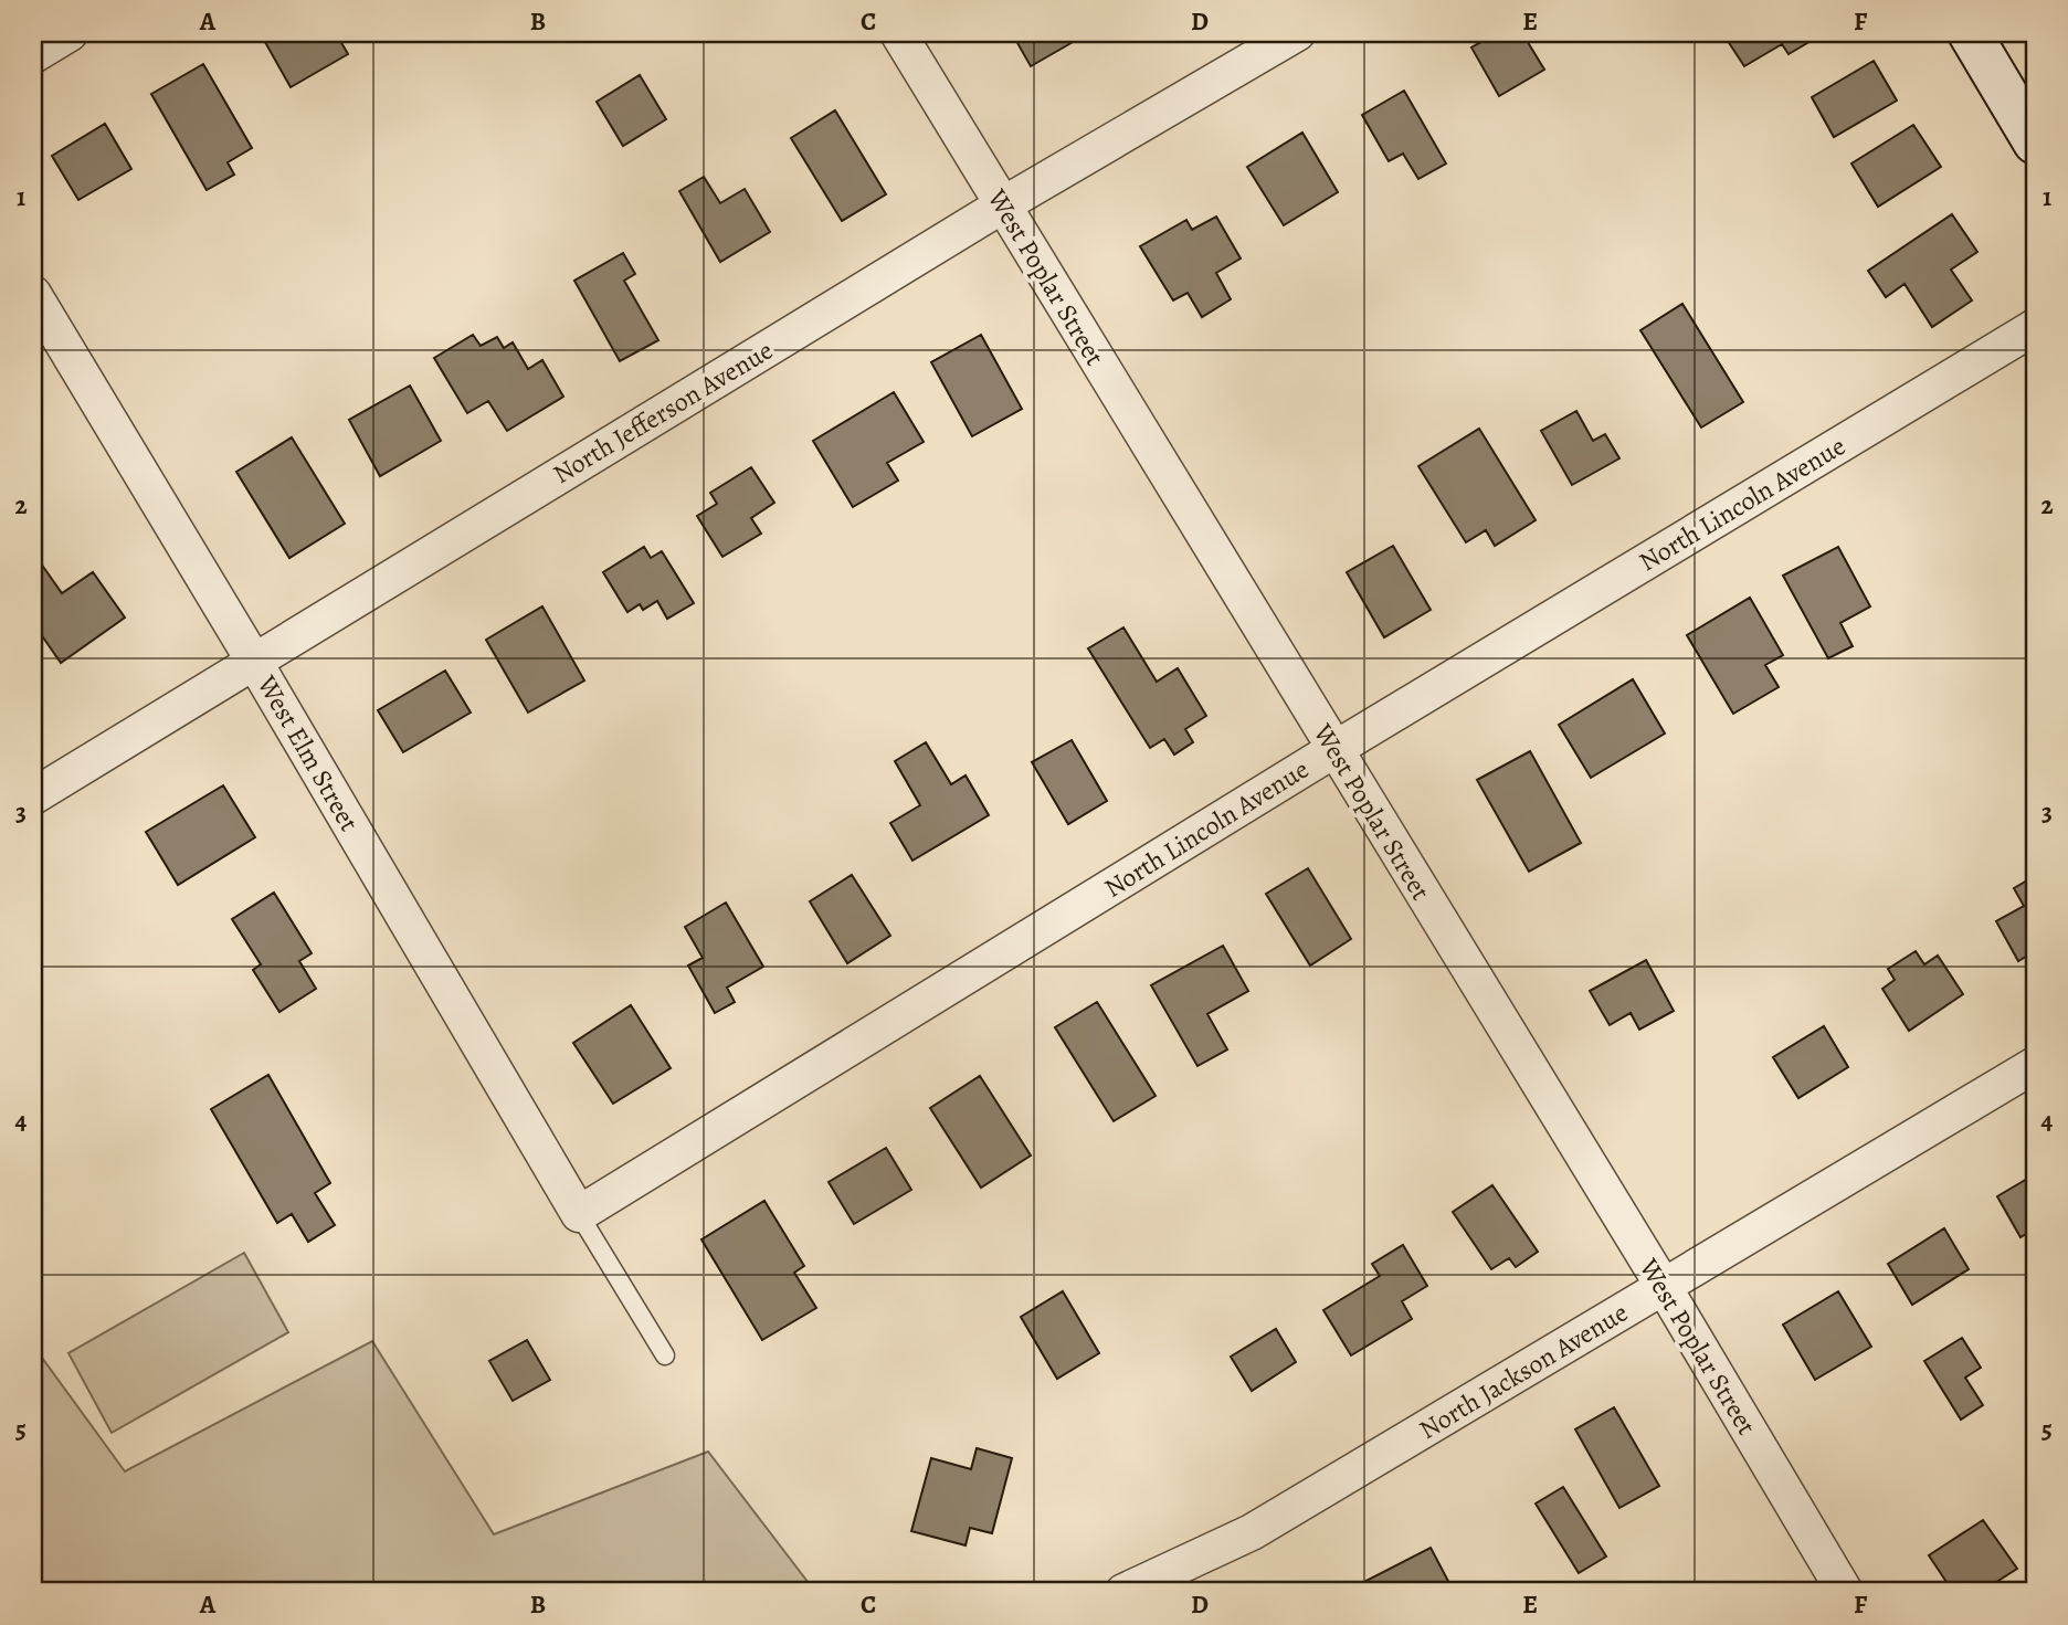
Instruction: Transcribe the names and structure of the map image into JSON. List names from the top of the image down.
{
  "streets": {
    "street": [
      "West Poplar Street",
      "North Jefferson Avenue",
      "North Lincoln Avenue",
      "West Elm Street",
      "North Jackson Avenue"
    ]
  },
  "crossings": [
    ["West Poplar Street", "North Jefferson Avenue"],
    ["West Poplar Street", "North Lincoln Avenue"],
    ["West Poplar Street", "North Jackson Avenue"],
    ["North Jefferson Avenue", "West Elm Street"],
    ["North Lincoln Avenue", "West Elm Street"]
  ],
  "grid": {
    "columns": [
      "A",
      "B",
      "C",
      "D",
      "E",
      "F"
    ],
    "rows": [
      "1",
      "2",
      "3",
      "4",
      "5"
    ]
  }
}
